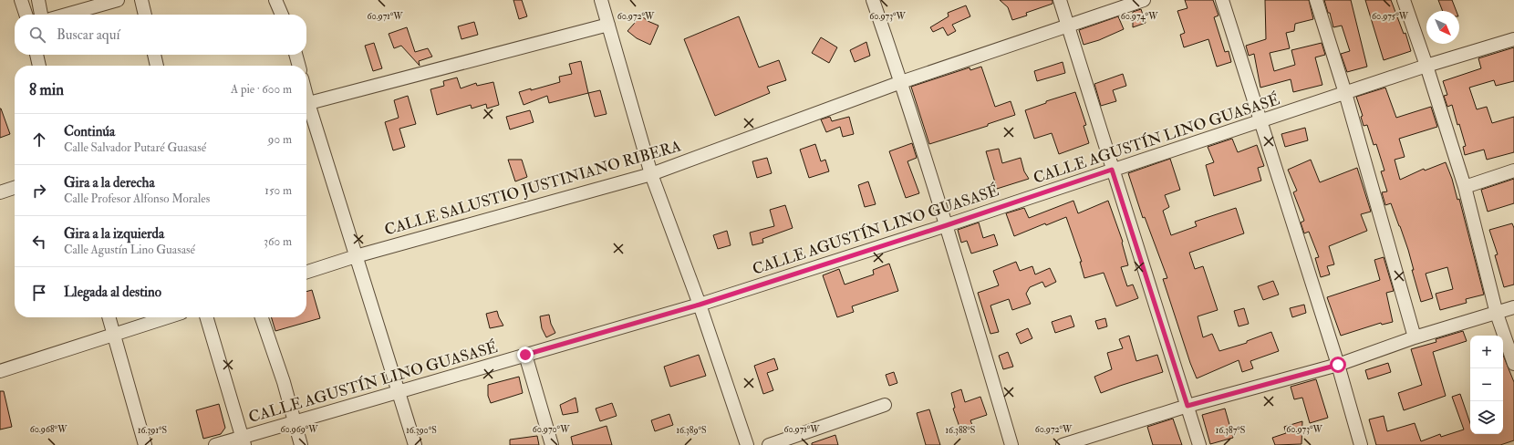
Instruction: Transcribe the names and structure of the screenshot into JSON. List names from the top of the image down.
{
  "streets": {
    "street": ["CALLE AGUSTÍN LINO GUASASÉ", "CALLE SALUSTIO JUSTINIANO RIBERA"]
  },
  "north": "bottom right",
  "page": {
    "search": "Buscar aquí",
    "heading": ["8 min", "A pie · 600 m"],
    "list": [
      ["Continúa", "Calle Salvador Putaré Guasasé", "90 m"],
      ["Gira a la derecha", "Calle Profesor Alfonso Morales", "150 m"],
      ["Gira a la izquierda", "Calle Agustín Lino Guasasé", "360 m"],
      "Llegada al destino"
    ],
    "map_buttons": ["+", "−"]
  },
  "coordinates": [
    "60.975°W",
    "60.971°W",
    "60.972°W",
    "60.973°W",
    "60.974°W",
    "60.968°W",
    "60.969°W",
    "60.970°W",
    "16.391°S",
    "16.390°S",
    "16.389°S",
    "16.388°S",
    "16.387°S"
  ]
}
